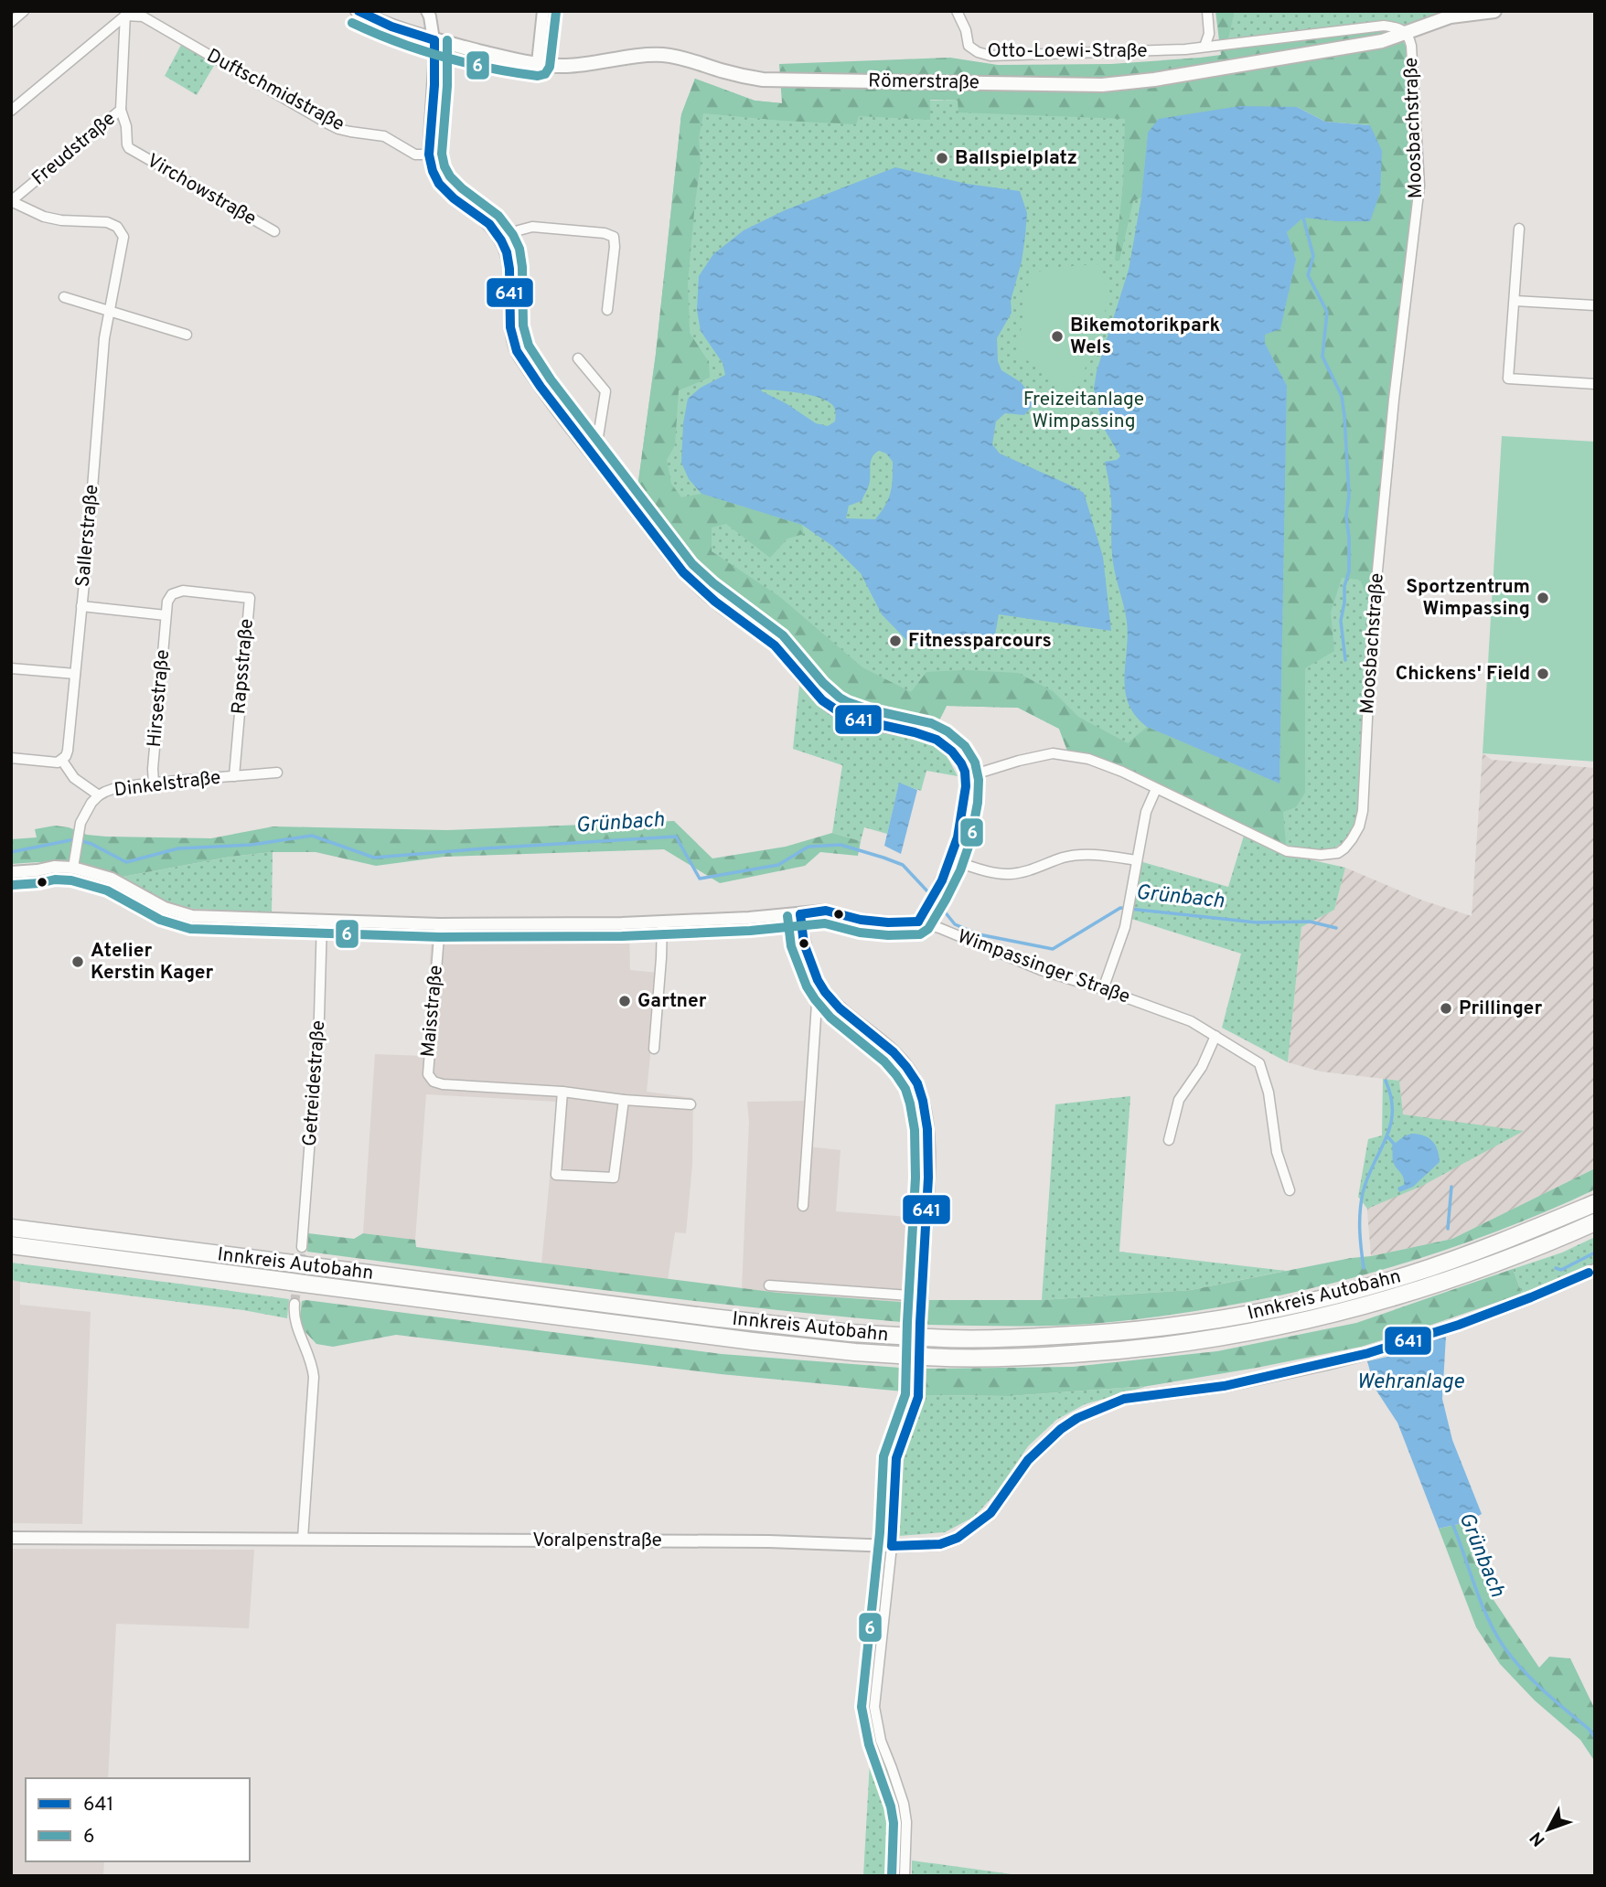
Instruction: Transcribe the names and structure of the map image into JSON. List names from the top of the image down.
{
  "streets": {
    "highway": ["Innkreis Autobahn"],
    "main road": ["Römerstraße"],
    "street": [
      "Otto-Loewi-Straße",
      "Duftschmidstraße",
      "Moosbachstraße",
      "Freudstraße",
      "Virchowstraße",
      "Sallerstraße",
      "Rapsstraße",
      "Hirsestraße",
      "Dinkelstraße",
      "Wimpassinger Straße",
      "Maisstraße",
      "Getreidestraße",
      "Voralpenstraße"
    ]
  },
  "crossings": [
    ["Otto-Loewi-Straße", "Römerstraße"],
    ["Otto-Loewi-Straße", "Moosbachstraße"],
    ["Römerstraße", "Moosbachstraße"],
    ["Duftschmidstraße", "Freudstraße"],
    ["Freudstraße", "Virchowstraße"],
    ["Freudstraße", "Sallerstraße"],
    ["Rapsstraße", "Hirsestraße"],
    ["Rapsstraße", "Dinkelstraße"],
    ["Hirsestraße", "Dinkelstraße"]
  ],
  "water": ["Grünbach", "Wehranlage"],
  "parks": ["Freizeitanlage Wimpassing"],
  "places": [
    "Ballspielplatz",
    "Bikemotorikpark Wels",
    "Sportzentrum Wimpassing",
    "Fitnessparcours",
    "Chickens' Field",
    "Atelier Kerstin Kager",
    "Gartner",
    "Prillinger"
  ],
  "lines": ["transit line 641", "transit line 6"],
  "legend": ["641", "6"],
  "north": "bottom left"
}
